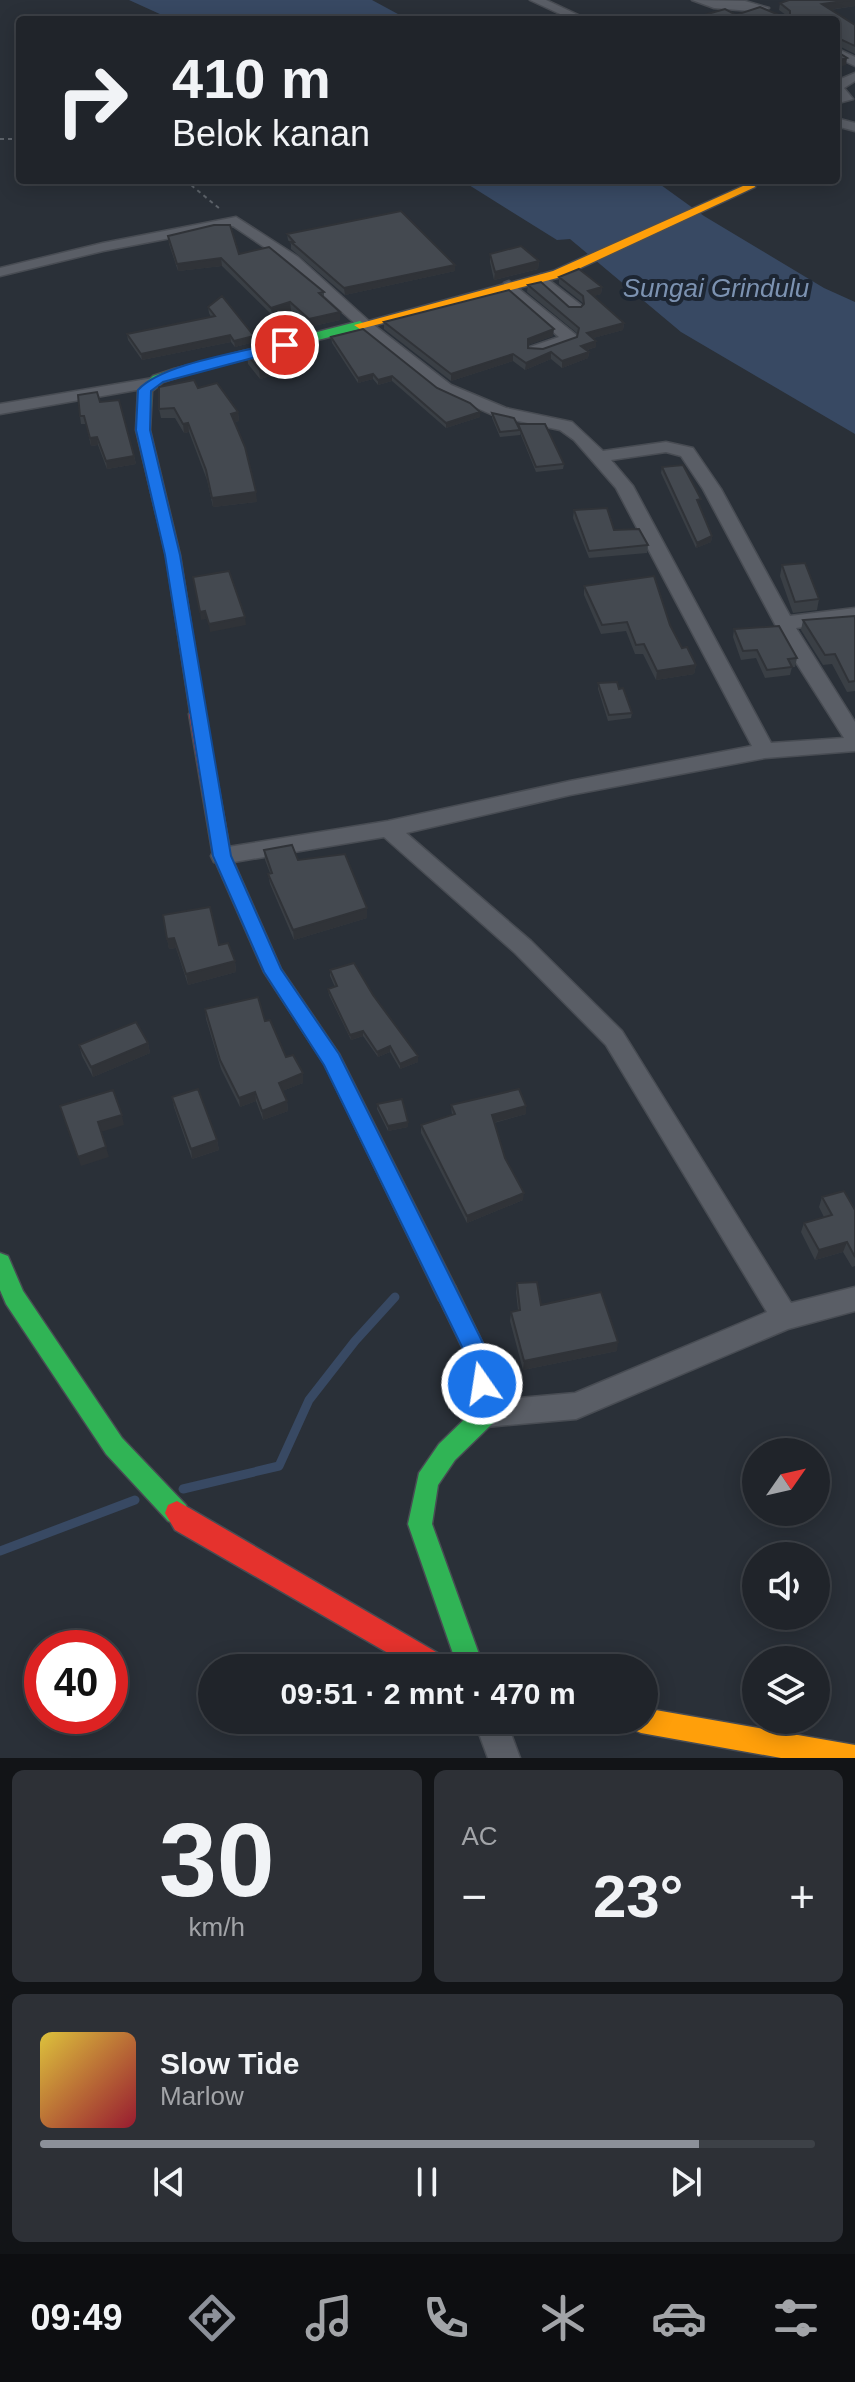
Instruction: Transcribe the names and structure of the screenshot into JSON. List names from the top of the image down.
{
  "water": ["Sungai Grindulu"],
  "north": "top right",
  "page": {
    "turn": ["410 m", "Belok kanan"],
    "limit": "40",
    "trip": "09:51 · 2 mnt · 470 m",
    "tile": [
      ["30", "km/h"],
      "AC"
    ],
    "heat": ["−", "23°", "+"],
    "song": ["Slow Tide", "Marlow"],
    "tabs": "09:49"
  }
}
